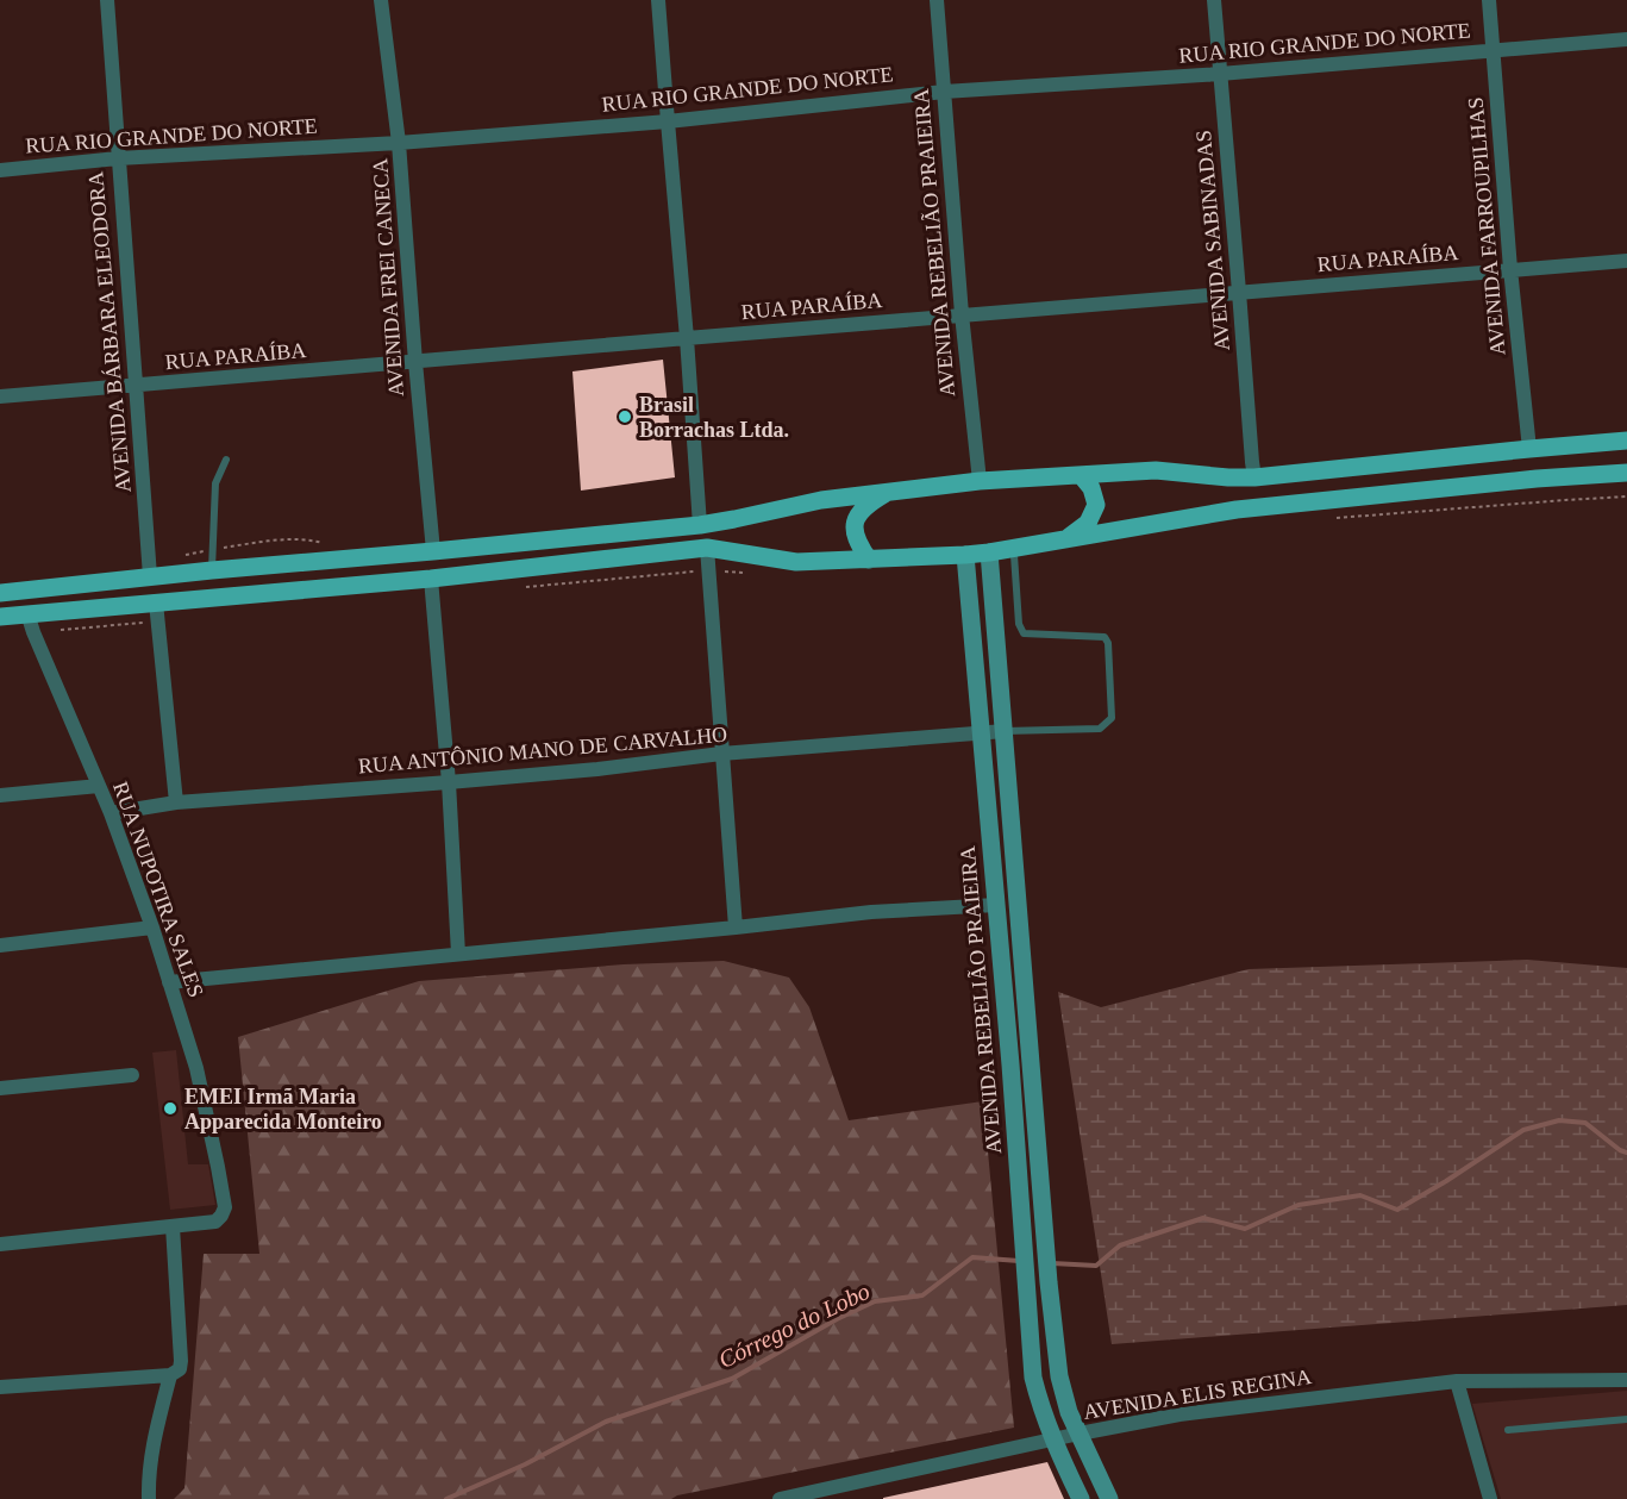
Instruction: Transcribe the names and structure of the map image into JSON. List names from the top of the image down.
{
  "streets": {
    "street": [
      "RUA RIO GRANDE DO NORTE",
      "AVENIDA FARROUPILHAS",
      "AVENIDA SABINADAS",
      "AVENIDA REBELIÃO PRAIEIRA",
      "RUA PARAÍBA",
      "AVENIDA FREI CANECA",
      "AVENIDA BÁRBARA ELEODORA",
      "RUA ANTÔNIO MANO DE CARVALHO",
      "RUA NUPOTIRA SALES",
      "AVENIDA ELIS REGINA"
    ]
  },
  "crossings": [
    ["RUA RIO GRANDE DO NORTE", "AVENIDA FARROUPILHAS"],
    ["RUA RIO GRANDE DO NORTE", "AVENIDA SABINADAS"],
    ["RUA RIO GRANDE DO NORTE", "AVENIDA REBELIÃO PRAIEIRA"],
    ["RUA RIO GRANDE DO NORTE", "AVENIDA FREI CANECA"],
    ["RUA RIO GRANDE DO NORTE", "AVENIDA BÁRBARA ELEODORA"],
    ["AVENIDA FARROUPILHAS", "RUA PARAÍBA"],
    ["AVENIDA SABINADAS", "RUA PARAÍBA"],
    ["AVENIDA REBELIÃO PRAIEIRA", "RUA PARAÍBA"],
    ["AVENIDA REBELIÃO PRAIEIRA", "RUA ANTÔNIO MANO DE CARVALHO"],
    ["AVENIDA REBELIÃO PRAIEIRA", "AVENIDA ELIS REGINA"],
    ["RUA PARAÍBA", "AVENIDA FREI CANECA"],
    ["RUA PARAÍBA", "AVENIDA BÁRBARA ELEODORA"],
    ["RUA ANTÔNIO MANO DE CARVALHO", "RUA NUPOTIRA SALES"]
  ],
  "water": ["Córrego do Lobo"],
  "places": ["Brasil Borrachas Ltda.", "EMEI Irmã Maria Apparecida Monteiro"]
}
